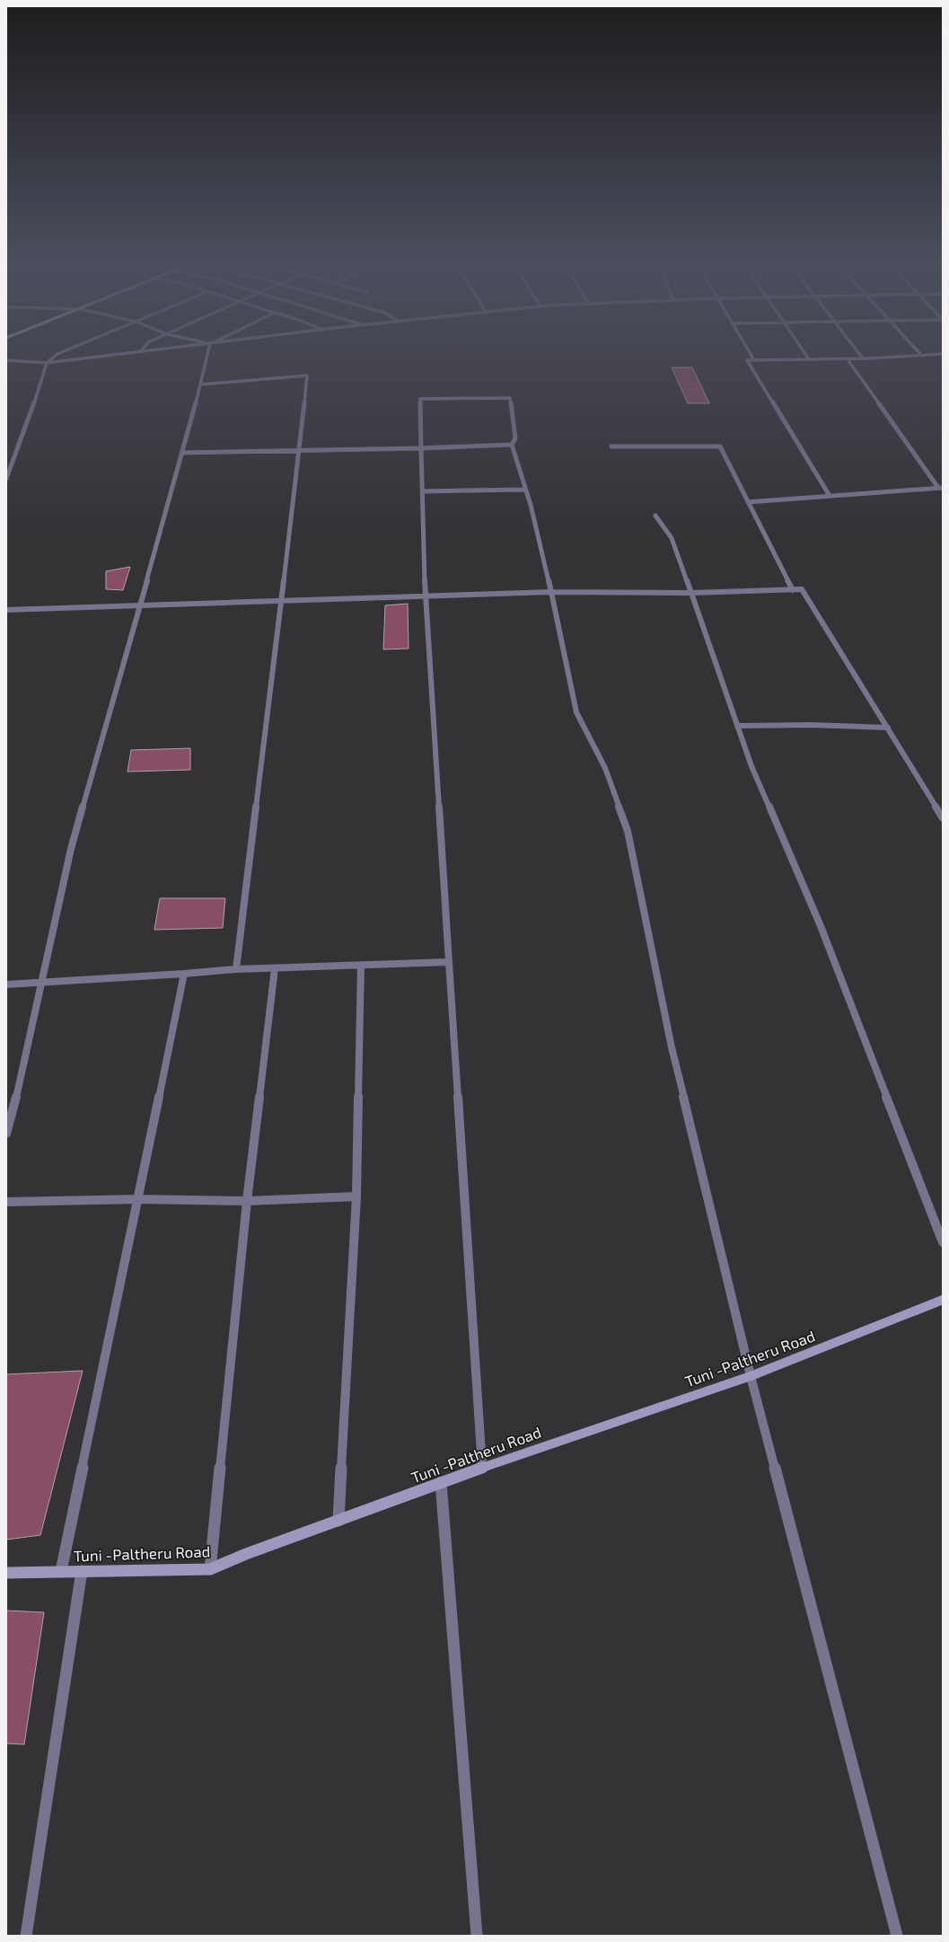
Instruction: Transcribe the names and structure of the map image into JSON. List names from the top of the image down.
{
  "streets": {
    "street": ["Tuni -Paltheru Road"]
  }
}
